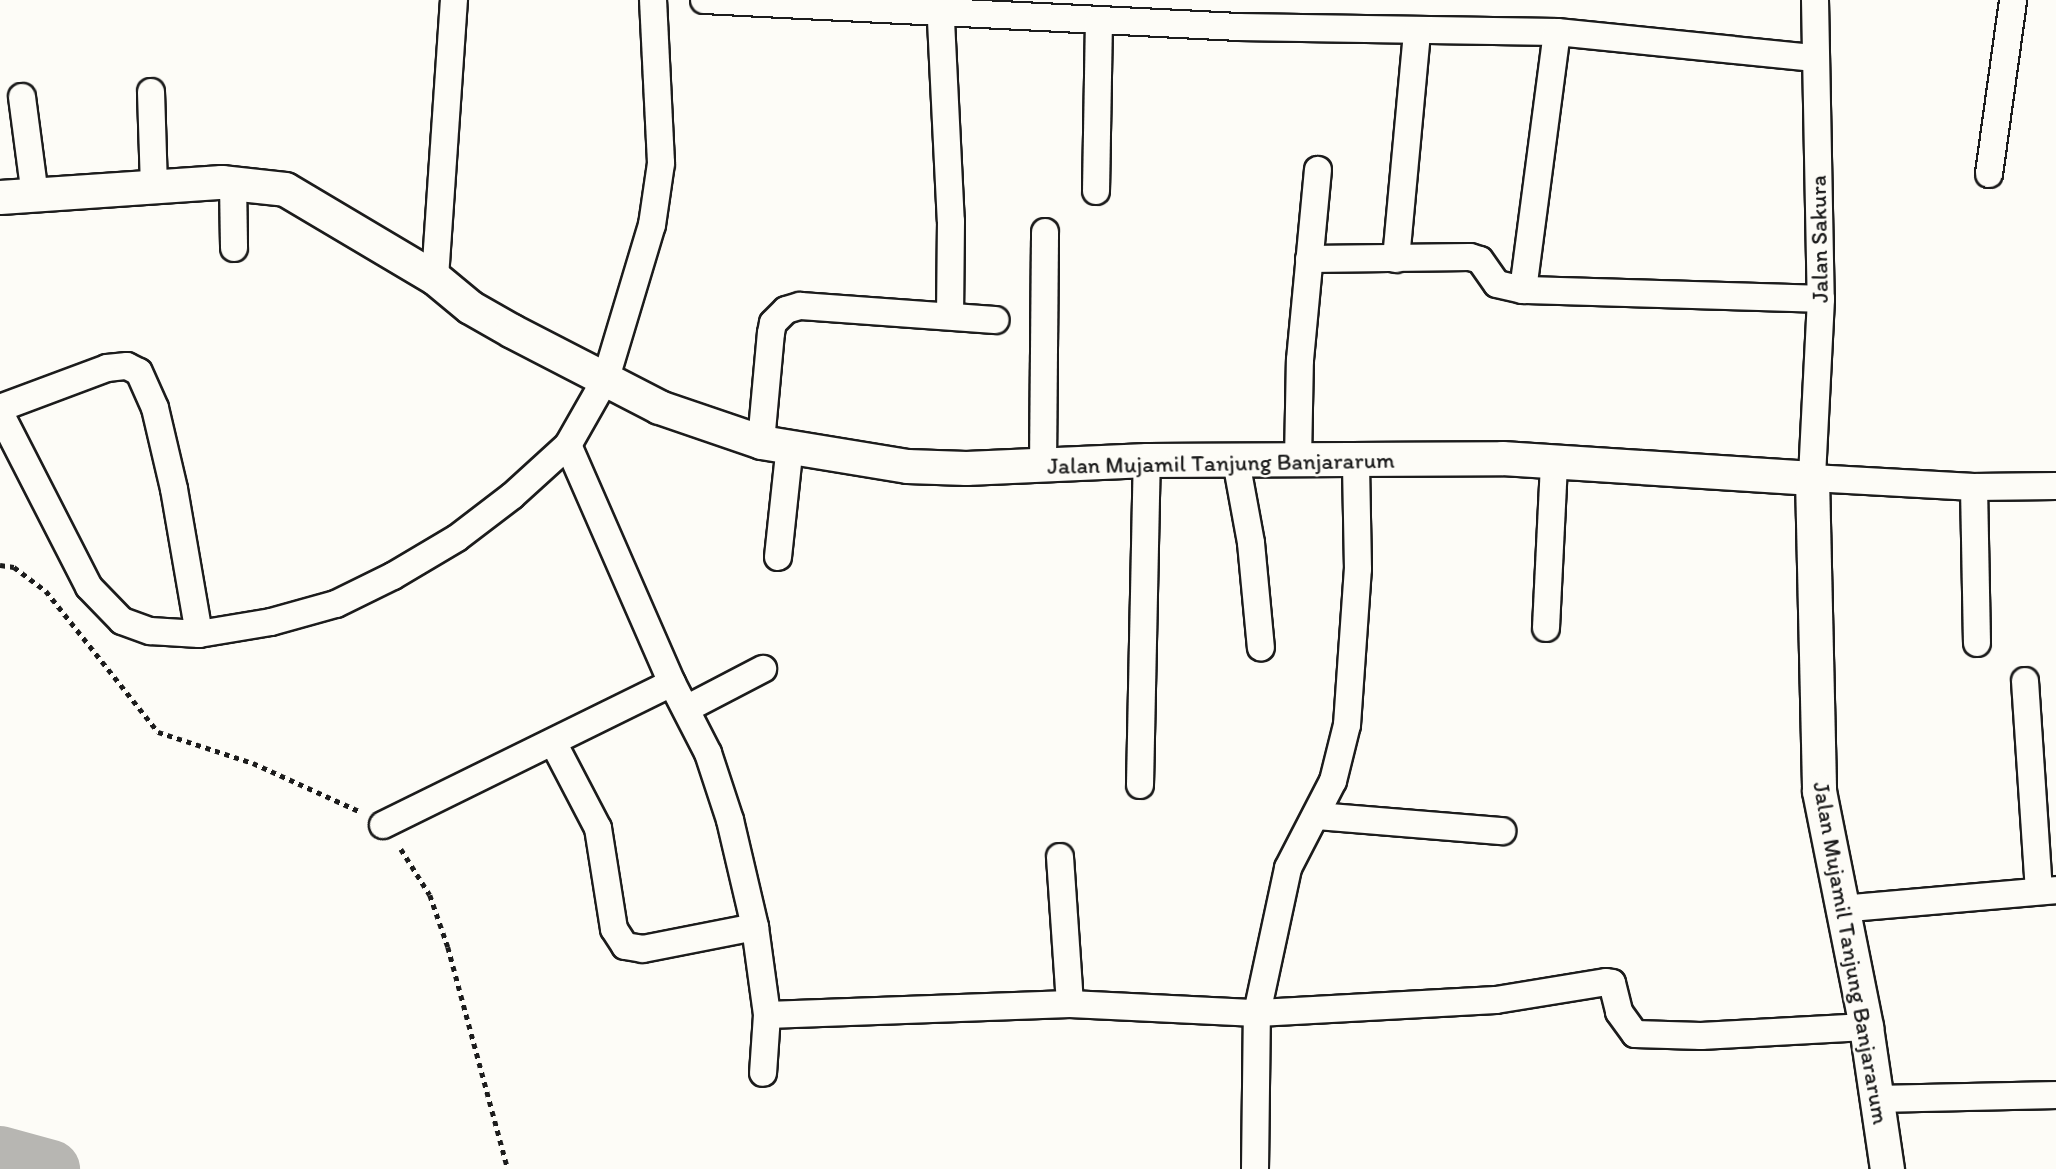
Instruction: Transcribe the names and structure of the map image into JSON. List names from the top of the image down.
{
  "streets": {
    "street": ["Jalan Sakura", "Jalan Mujamil Tanjung Banjararum"]
  },
  "crossings": [
    ["Jalan Sakura", "Jalan Mujamil Tanjung Banjararum"]
  ]
}
